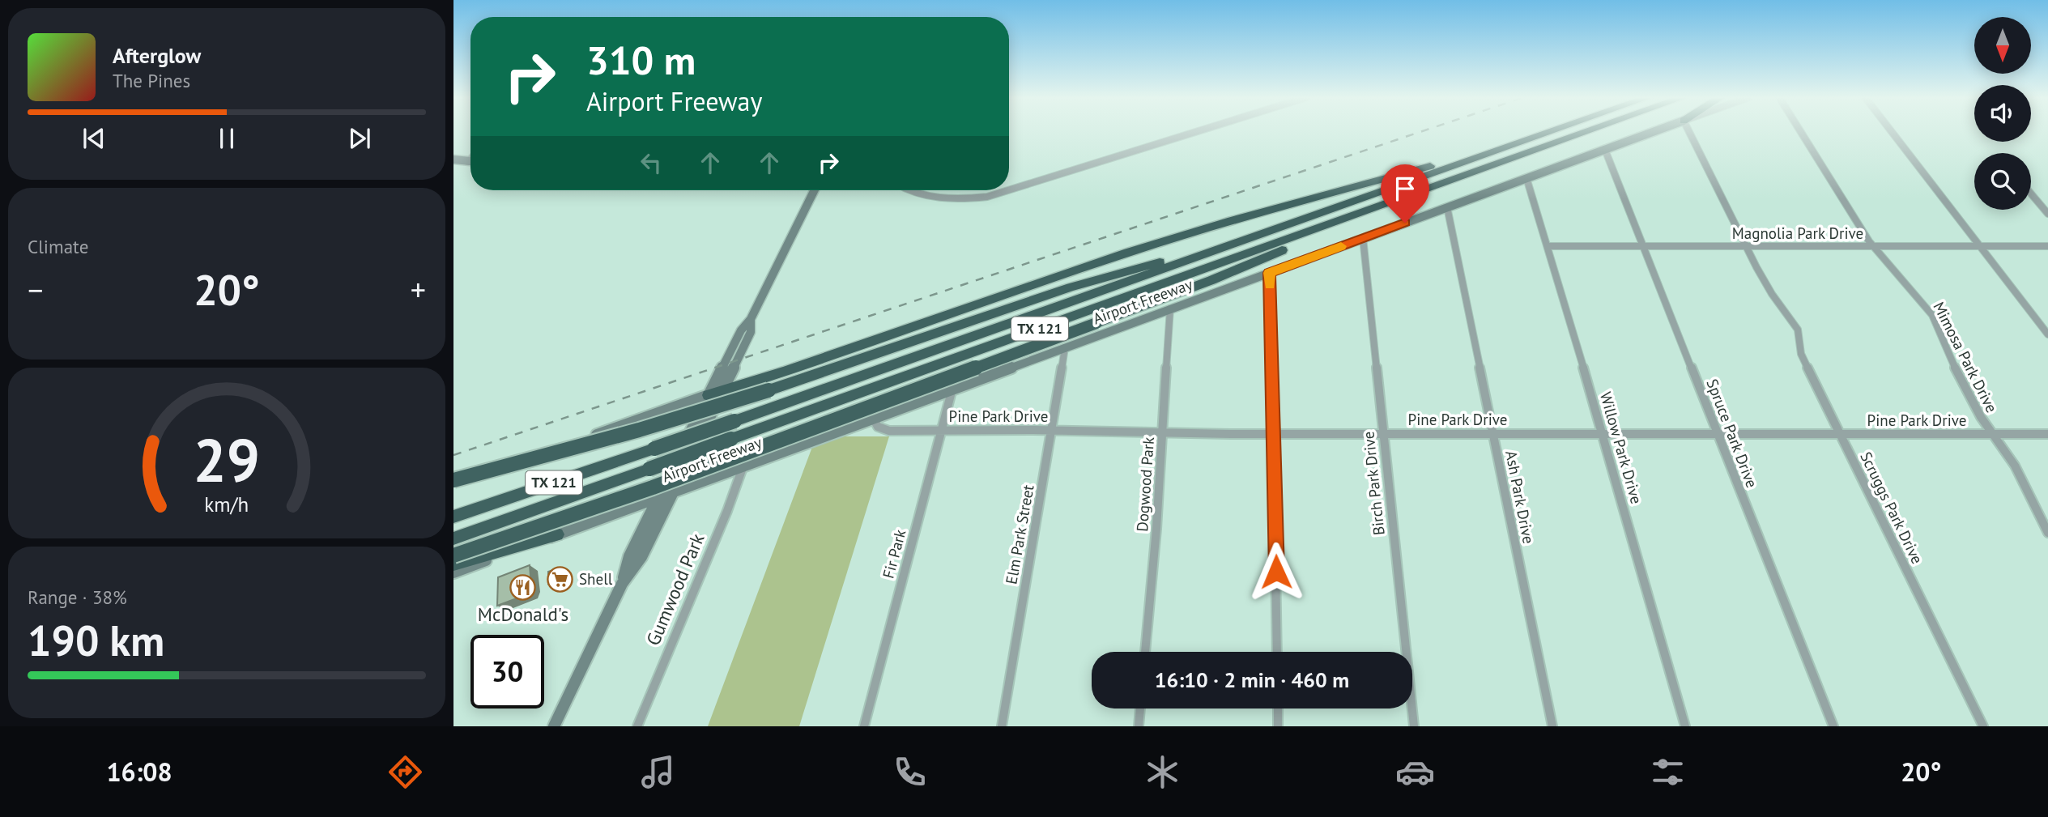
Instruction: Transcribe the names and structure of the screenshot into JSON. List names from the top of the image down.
{
  "streets": {
    "highway": ["Airport Freeway", "TX 121"],
    "street": [
      "Magnolia Park Drive",
      "Mimosa Park Drive",
      "Pine Park Drive",
      "Spruce Park Drive",
      "Willow Park Drive",
      "Birch Park Drive",
      "Dogwood Park",
      "Ash Park Drive",
      "Scruggs Park Drive",
      "Elm Park Street",
      "Fir Park",
      "Gumwood Park"
    ]
  },
  "crossings": [
    ["Magnolia Park Drive", "Mimosa Park Drive"],
    ["Magnolia Park Drive", "Spruce Park Drive"],
    ["Magnolia Park Drive", "Willow Park Drive"],
    ["Magnolia Park Drive", "Scruggs Park Drive"],
    ["Airport Freeway", "Pine Park Drive"],
    ["Airport Freeway", "Spruce Park Drive"],
    ["Airport Freeway", "Willow Park Drive"],
    ["Airport Freeway", "Birch Park Drive"],
    ["Airport Freeway", "Dogwood Park"],
    ["Airport Freeway", "Ash Park Drive"],
    ["Airport Freeway", "Elm Park Street"],
    ["Airport Freeway", "Fir Park"],
    ["Airport Freeway", "Gumwood Park"],
    ["Mimosa Park Drive", "Pine Park Drive"],
    ["Pine Park Drive", "Spruce Park Drive"],
    ["Pine Park Drive", "Willow Park Drive"],
    ["Pine Park Drive", "Birch Park Drive"],
    ["Pine Park Drive", "Dogwood Park"],
    ["Pine Park Drive", "Ash Park Drive"],
    ["Pine Park Drive", "Scruggs Park Drive"],
    ["Pine Park Drive", "Elm Park Street"],
    ["Pine Park Drive", "Fir Park"]
  ],
  "places": {
    "supermarket": ["Shell"],
    "restaurant": ["McDonald's"]
  },
  "north": "bottom",
  "page": {
    "turn": ["310 m", "Airport Freeway"],
    "song": ["Afterglow", "The Pines"],
    "tile": [
      "Climate",
      ["Range · 38%", "190 km"]
    ],
    "heat": ["−", "20°", "+"],
    "limit": "30",
    "trip": "16:10 · 2 min · 460 m",
    "tabs": ["16:08", "20°"],
    "gauge": ["29", "km/h"]
  }
}
